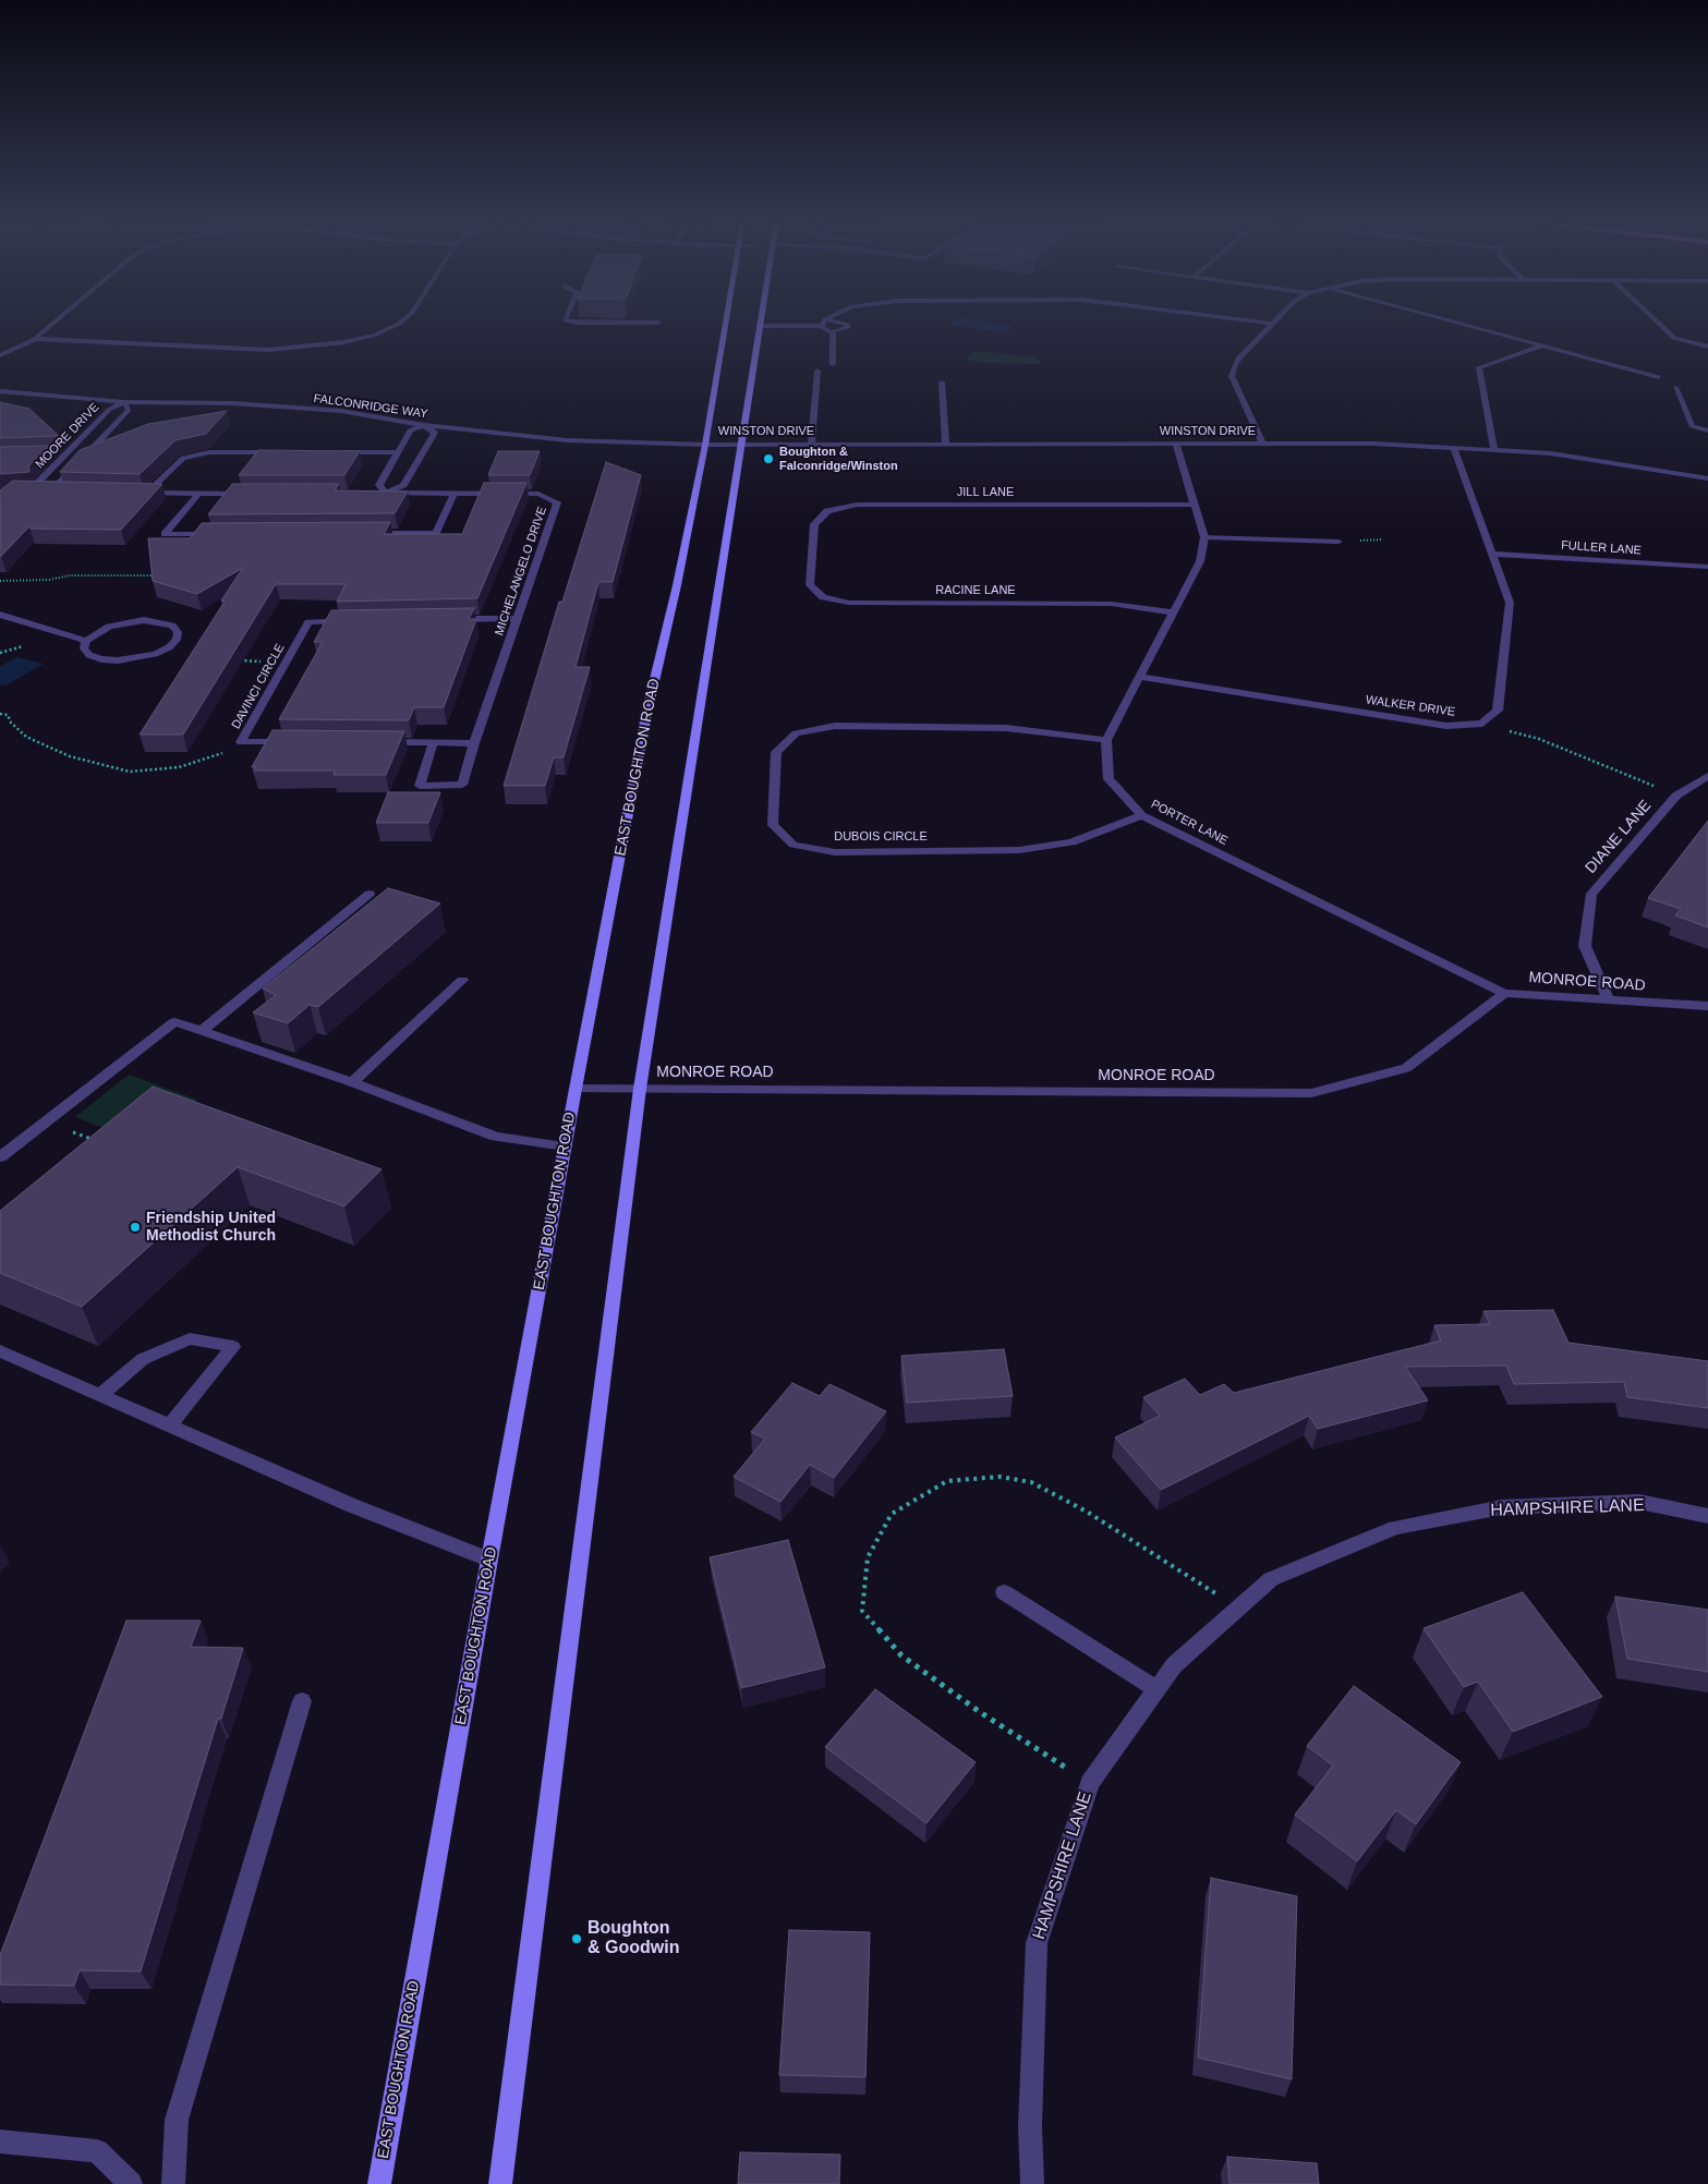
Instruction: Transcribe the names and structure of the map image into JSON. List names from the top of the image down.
{
  "streets": {
    "main road": ["EAST BOUGHTON ROAD"],
    "street": [
      "FALCONRIDGE WAY",
      "WINSTON DRIVE",
      "MOORE DRIVE",
      "JILL LANE",
      "FULLER LANE",
      "MICHELANGELO DRIVE",
      "RACINE LANE",
      "DAVINCI CIRCLE",
      "WALKER DRIVE",
      "PORTER LANE",
      "DUBOIS CIRCLE",
      "DIANE LANE",
      "MONROE ROAD",
      "HAMPSHIRE LANE"
    ]
  },
  "crossings": [
    ["FALCONRIDGE WAY", "WINSTON DRIVE"],
    ["FALCONRIDGE WAY", "MOORE DRIVE"],
    ["FALCONRIDGE WAY", "EAST BOUGHTON ROAD"],
    ["WINSTON DRIVE", "EAST BOUGHTON ROAD"],
    ["WINSTON DRIVE", "PORTER LANE"],
    ["JILL LANE", "RACINE LANE"],
    ["JILL LANE", "PORTER LANE"],
    ["RACINE LANE", "PORTER LANE"],
    ["WALKER DRIVE", "PORTER LANE"],
    ["EAST BOUGHTON ROAD", "MONROE ROAD"],
    ["PORTER LANE", "DUBOIS CIRCLE"],
    ["PORTER LANE", "MONROE ROAD"],
    ["DIANE LANE", "MONROE ROAD"]
  ],
  "places": ["Boughton & Falconridge/Winston", "Friendship United Methodist Church", "Boughton & Goodwin"]
}
